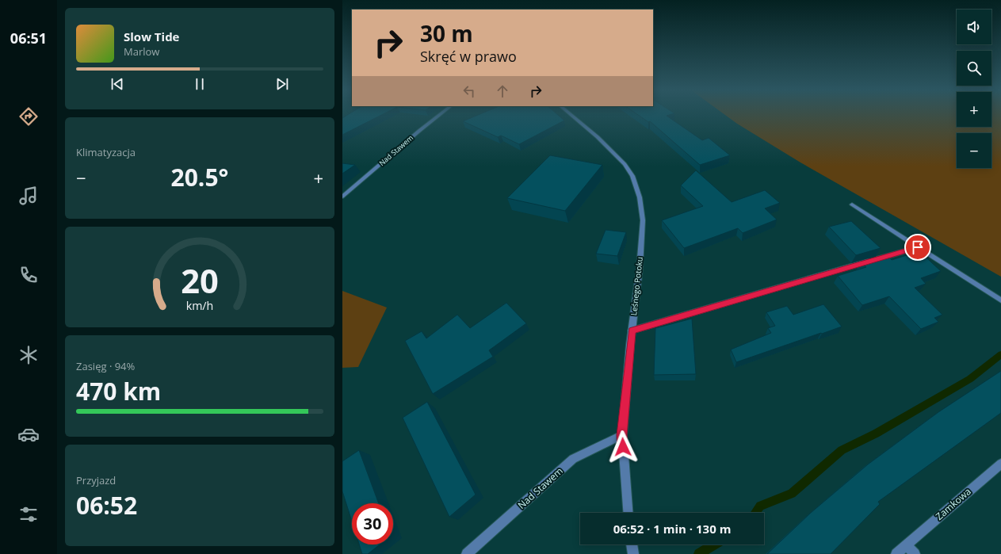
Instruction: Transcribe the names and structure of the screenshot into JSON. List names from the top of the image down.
{
  "streets": {
    "street": ["Nad Stawem", "Leśnego Potoku", "Zamkowa"]
  },
  "crossings": [
    ["Nad Stawem", "Leśnego Potoku"]
  ],
  "page": {
    "tabs": "06:51",
    "map_buttons": ["+", "−"],
    "turn": ["30 m", "Skręć w prawo"],
    "song": ["Slow Tide", "Marlow"],
    "tile": [
      "Klimatyzacja",
      ["Zasięg · 94%", "470 km"],
      ["Przyjazd", "06:52"]
    ],
    "heat": ["−", "20.5°", "+"],
    "limit": "30",
    "trip": "06:52 · 1 min · 130 m",
    "gauge": ["20", "km/h"]
  }
}
